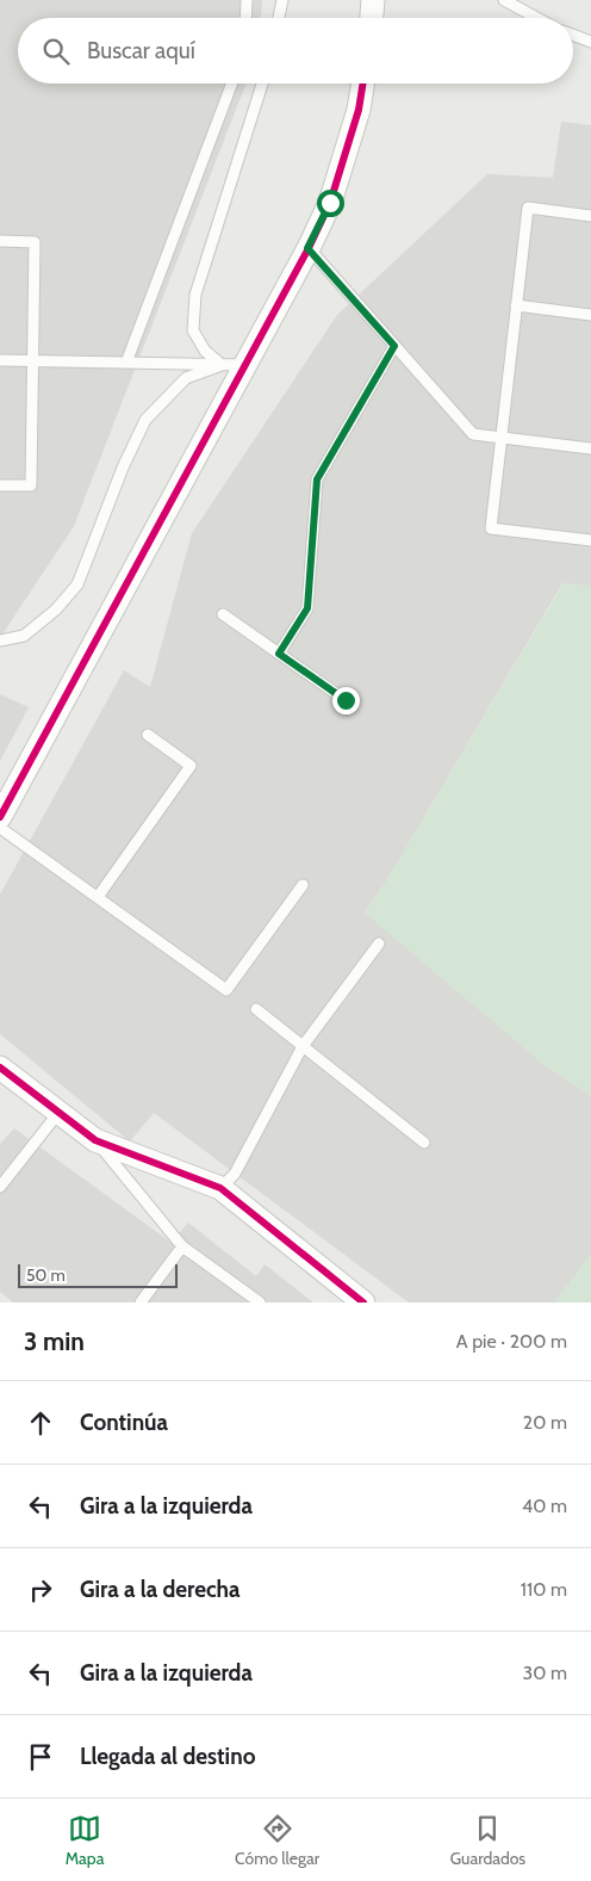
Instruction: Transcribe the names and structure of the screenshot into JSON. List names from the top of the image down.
{
  "scale_bar": "50 m",
  "page": {
    "search": "Buscar aquí",
    "scale": "50 m",
    "heading": ["3 min", "A pie · 200 m"],
    "list": [
      ["Continúa", "20 m"],
      ["Gira a la izquierda", "40 m"],
      ["Gira a la derecha", "110 m"],
      ["Gira a la izquierda", "30 m"],
      "Llegada al destino"
    ],
    "nav": ["Mapa", "Cómo llegar", "Guardados"]
  }
}
